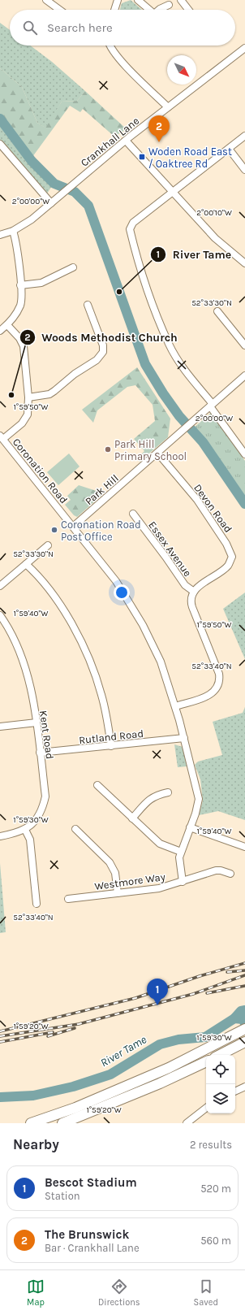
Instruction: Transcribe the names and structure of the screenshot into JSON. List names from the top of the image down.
{
  "streets": {
    "street": [
      "Crankhall Lane",
      "Coronation Road",
      "Park Hill",
      "Devon Road",
      "Essex Avenue",
      "Kent Road",
      "Rutland Road",
      "Westmore Way"
    ]
  },
  "crossings": [
    ["Coronation Road", "Park Hill"],
    ["Coronation Road", "Rutland Road"],
    ["Coronation Road", "Westmore Way"],
    ["Park Hill", "Devon Road"],
    ["Devon Road", "Essex Avenue"],
    ["Kent Road", "Rutland Road"]
  ],
  "water": ["River Tame"],
  "places": {
    "transit": ["Woden Road East / Oaktree Rd"],
    "other": [
      "River Tame",
      "Woods Methodist Church",
      "Park Hill Primary School",
      "Coronation Road Post Office"
    ]
  },
  "north": "bottom right",
  "page": {
    "search": "Search here",
    "pins": ["2", "1"],
    "heading": ["Nearby", "2 results"],
    "list": [
      {
        "mark": "1",
        "name": "Bescot Stadium",
        "note": "Station",
        "value": "520 m"
      },
      {
        "mark": "2",
        "name": "The Brunswick",
        "note": "Bar · Crankhall Lane",
        "value": "560 m"
      }
    ],
    "nav": ["Map", "Directions", "Saved"]
  },
  "coordinates": [
    "2°00'00\"W",
    "2°00'10\"W",
    "52°33'30\"N",
    "1°59'50\"W",
    "1°59'40\"W",
    "52°33'40\"N",
    "1°59'30\"W",
    "1°59'20\"W"
  ]
}
